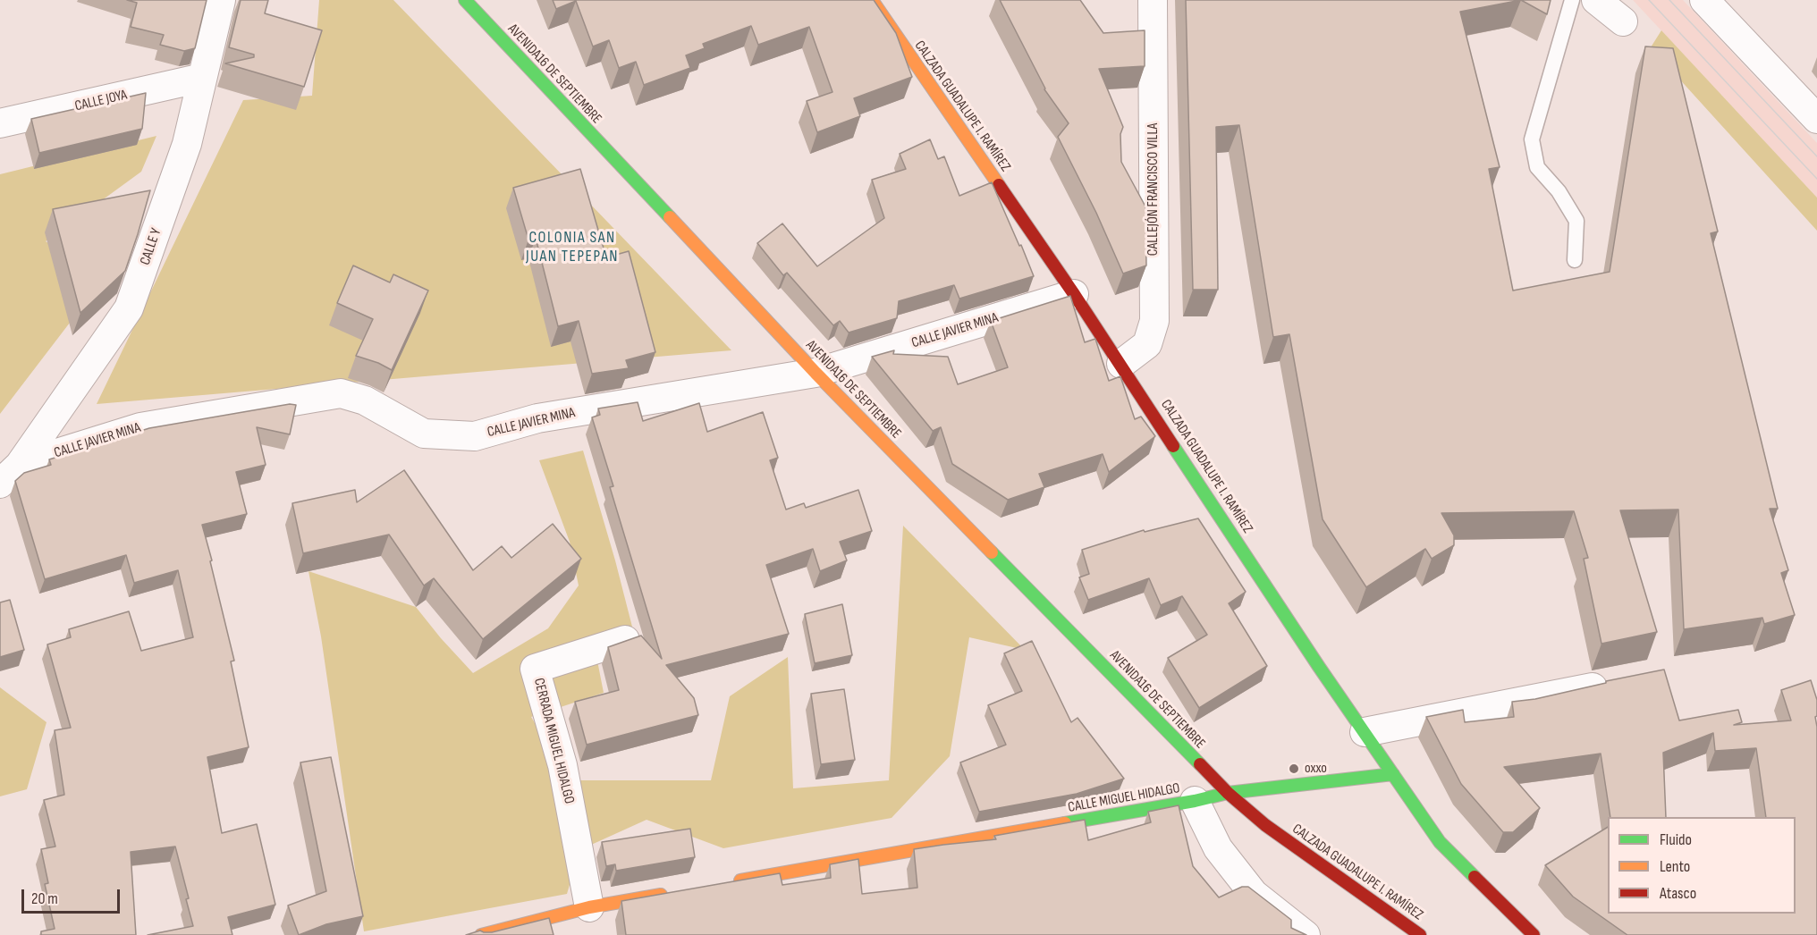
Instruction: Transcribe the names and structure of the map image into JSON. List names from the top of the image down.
{
  "streets": {
    "main road": ["AVENIDA16 DE SEPTIEMBRE", "CALZADA GUADALUPE I. RAMÍREZ", "CALLE MIGUEL HIDALGO"],
    "street": [
      "CALLE JOYA",
      "CALLEJÓN FRANCISCO VILLA",
      "CALLE Y",
      "CALLE JAVIER MINA",
      "CERRADA MIGUEL HIDALGO"
    ]
  },
  "crossings": [
    ["AVENIDA16 DE SEPTIEMBRE", "CALZADA GUADALUPE I. RAMÍREZ"],
    ["AVENIDA16 DE SEPTIEMBRE", "CALLE JAVIER MINA"],
    ["AVENIDA16 DE SEPTIEMBRE", "CALLE MIGUEL HIDALGO"],
    ["CALLE JOYA", "CALLE Y"],
    ["CALZADA GUADALUPE I. RAMÍREZ", "CALLEJÓN FRANCISCO VILLA"],
    ["CALZADA GUADALUPE I. RAMÍREZ", "CALLE JAVIER MINA"],
    ["CALZADA GUADALUPE I. RAMÍREZ", "CALLE MIGUEL HIDALGO"],
    ["CALLE Y", "CALLE JAVIER MINA"]
  ],
  "districts": ["COLONIA SAN JUAN TEPEPAN"],
  "places": ["oxxo"],
  "legend": ["Fluido", "Lento", "Atasco"],
  "scale_bar": "20 m"
}
